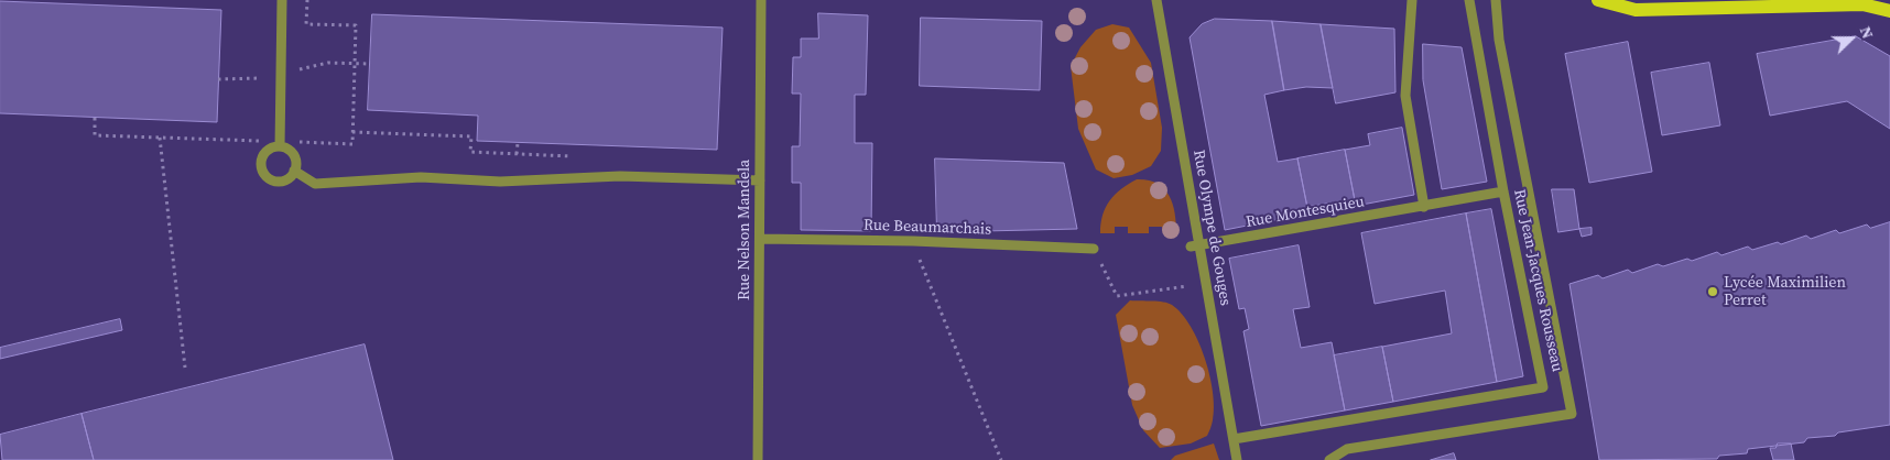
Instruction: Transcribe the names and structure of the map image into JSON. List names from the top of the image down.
{
  "streets": {
    "street": [
      "Rue Montesquieu",
      "Rue Beaumarchais",
      "Rue Olympe de Gouges",
      "Rue Nelson Mandela",
      "Rue Jean-Jacques Rousseau"
    ]
  },
  "crossings": [
    ["Rue Montesquieu", "Rue Olympe de Gouges"],
    ["Rue Montesquieu", "Rue Jean-Jacques Rousseau"],
    ["Rue Beaumarchais", "Rue Nelson Mandela"],
    ["Rue Olympe de Gouges", "Rue Jean-Jacques Rousseau"]
  ],
  "places": ["Lycée Maximilien Perret"],
  "north": "right"
}
